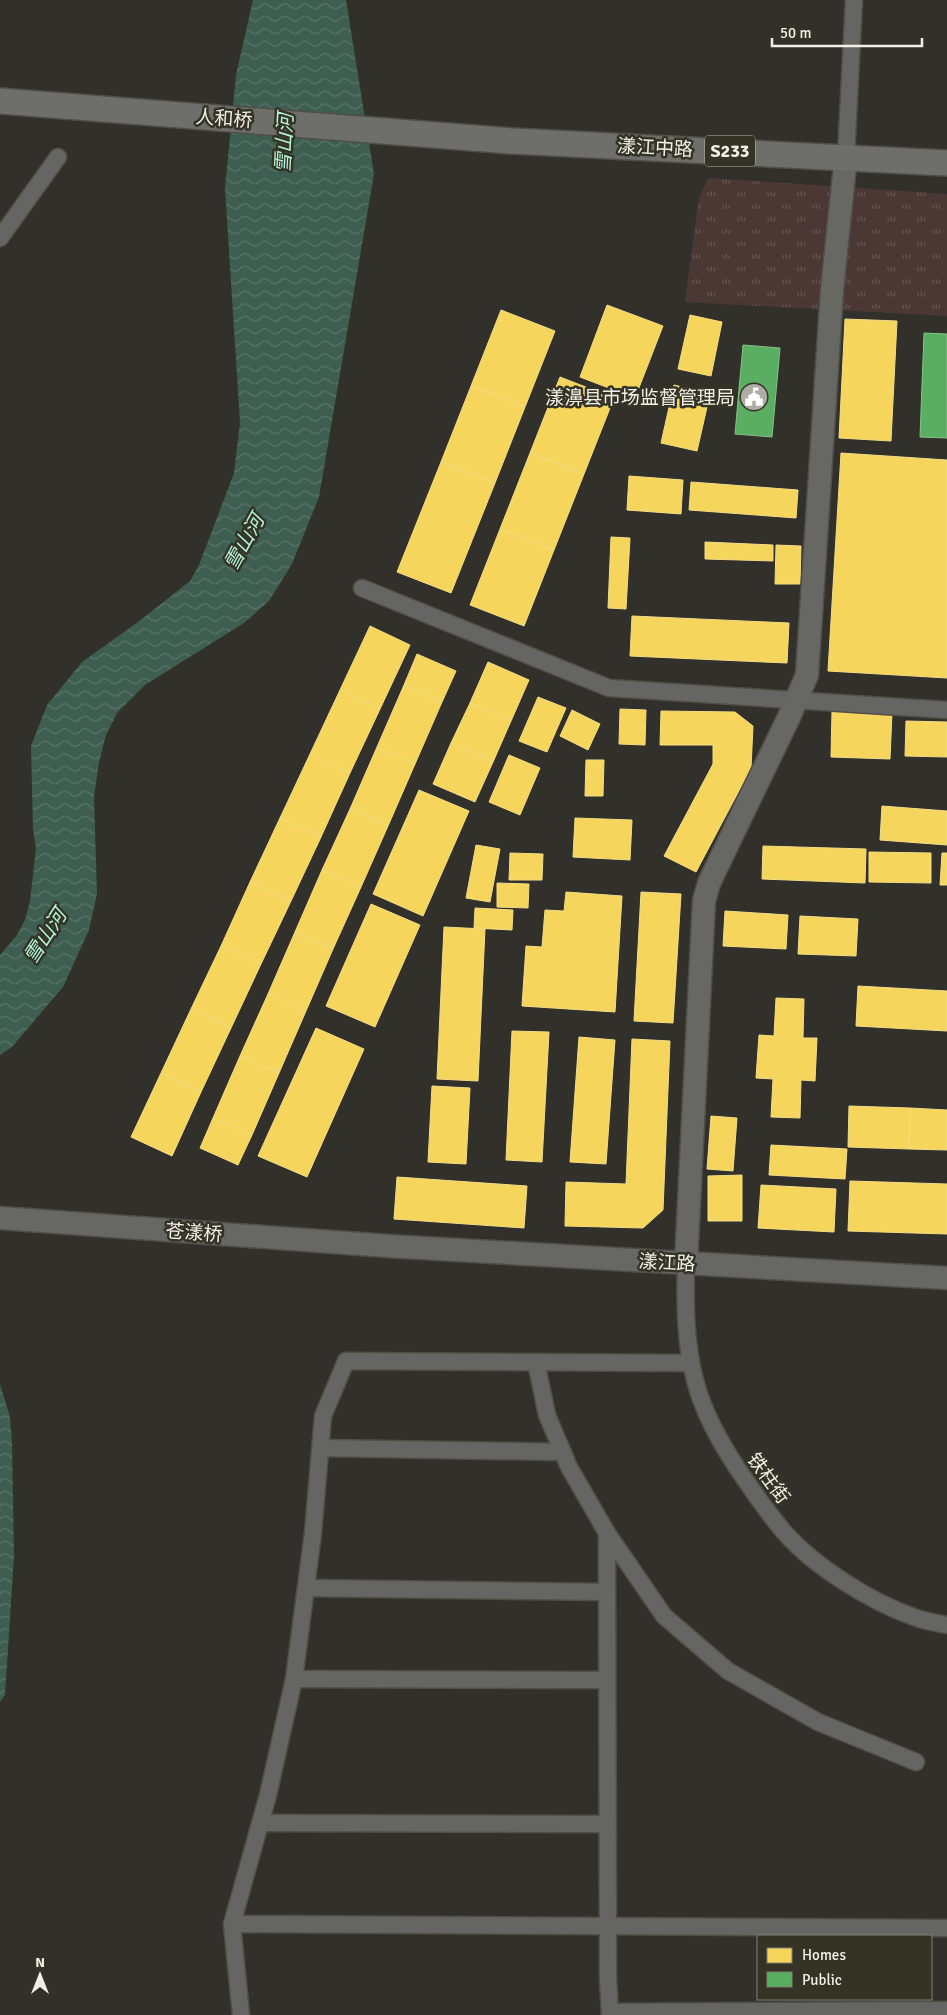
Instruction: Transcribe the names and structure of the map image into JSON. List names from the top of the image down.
{
  "streets": {
    "main road": ["人和桥", "漾江中路", "S233"],
    "street": ["苍漾桥", "漾江路", "铁柱街"]
  },
  "crossings": [
    ["人和桥", "漾江中路"],
    ["苍漾桥", "漾江路"],
    ["漾江路", "铁柱街"]
  ],
  "water": ["雪山河"],
  "places": {
    "public building": ["漾濞县市场监督管理局"]
  },
  "legend": ["Homes", "Public"],
  "scale_bar": "50 m",
  "north": "top"
}
